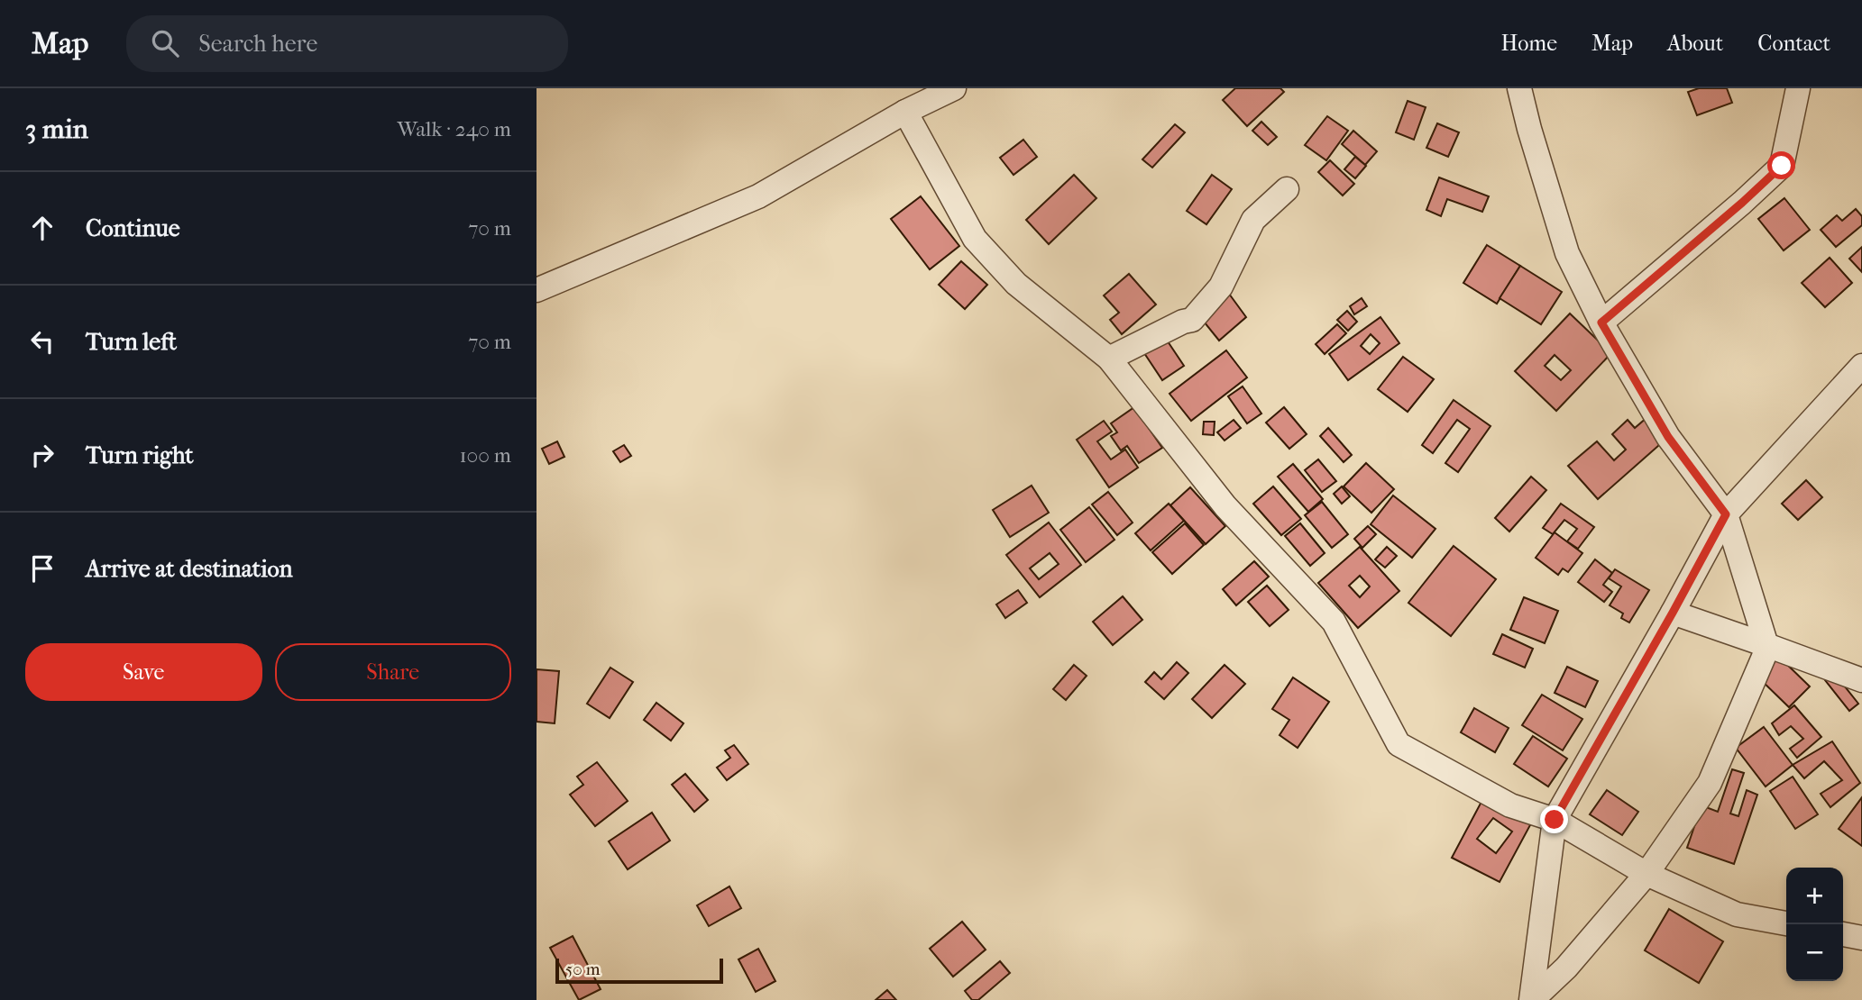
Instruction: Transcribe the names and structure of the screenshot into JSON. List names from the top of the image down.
{
  "scale_bar": "50 m",
  "page": {
    "header": "Map",
    "search": "Search here",
    "nav": [
      "Home",
      "Map",
      "About",
      "Contact"
    ],
    "heading": ["3 min", "Walk · 240 m"],
    "list": [
      ["Continue", "70 m"],
      ["Turn left", "70 m"],
      ["Turn right", "100 m"],
      "Arrive at destination"
    ],
    "buttons": ["Save", "Share"],
    "map_buttons": ["+", "−"],
    "scale": "50 m"
  }
}
